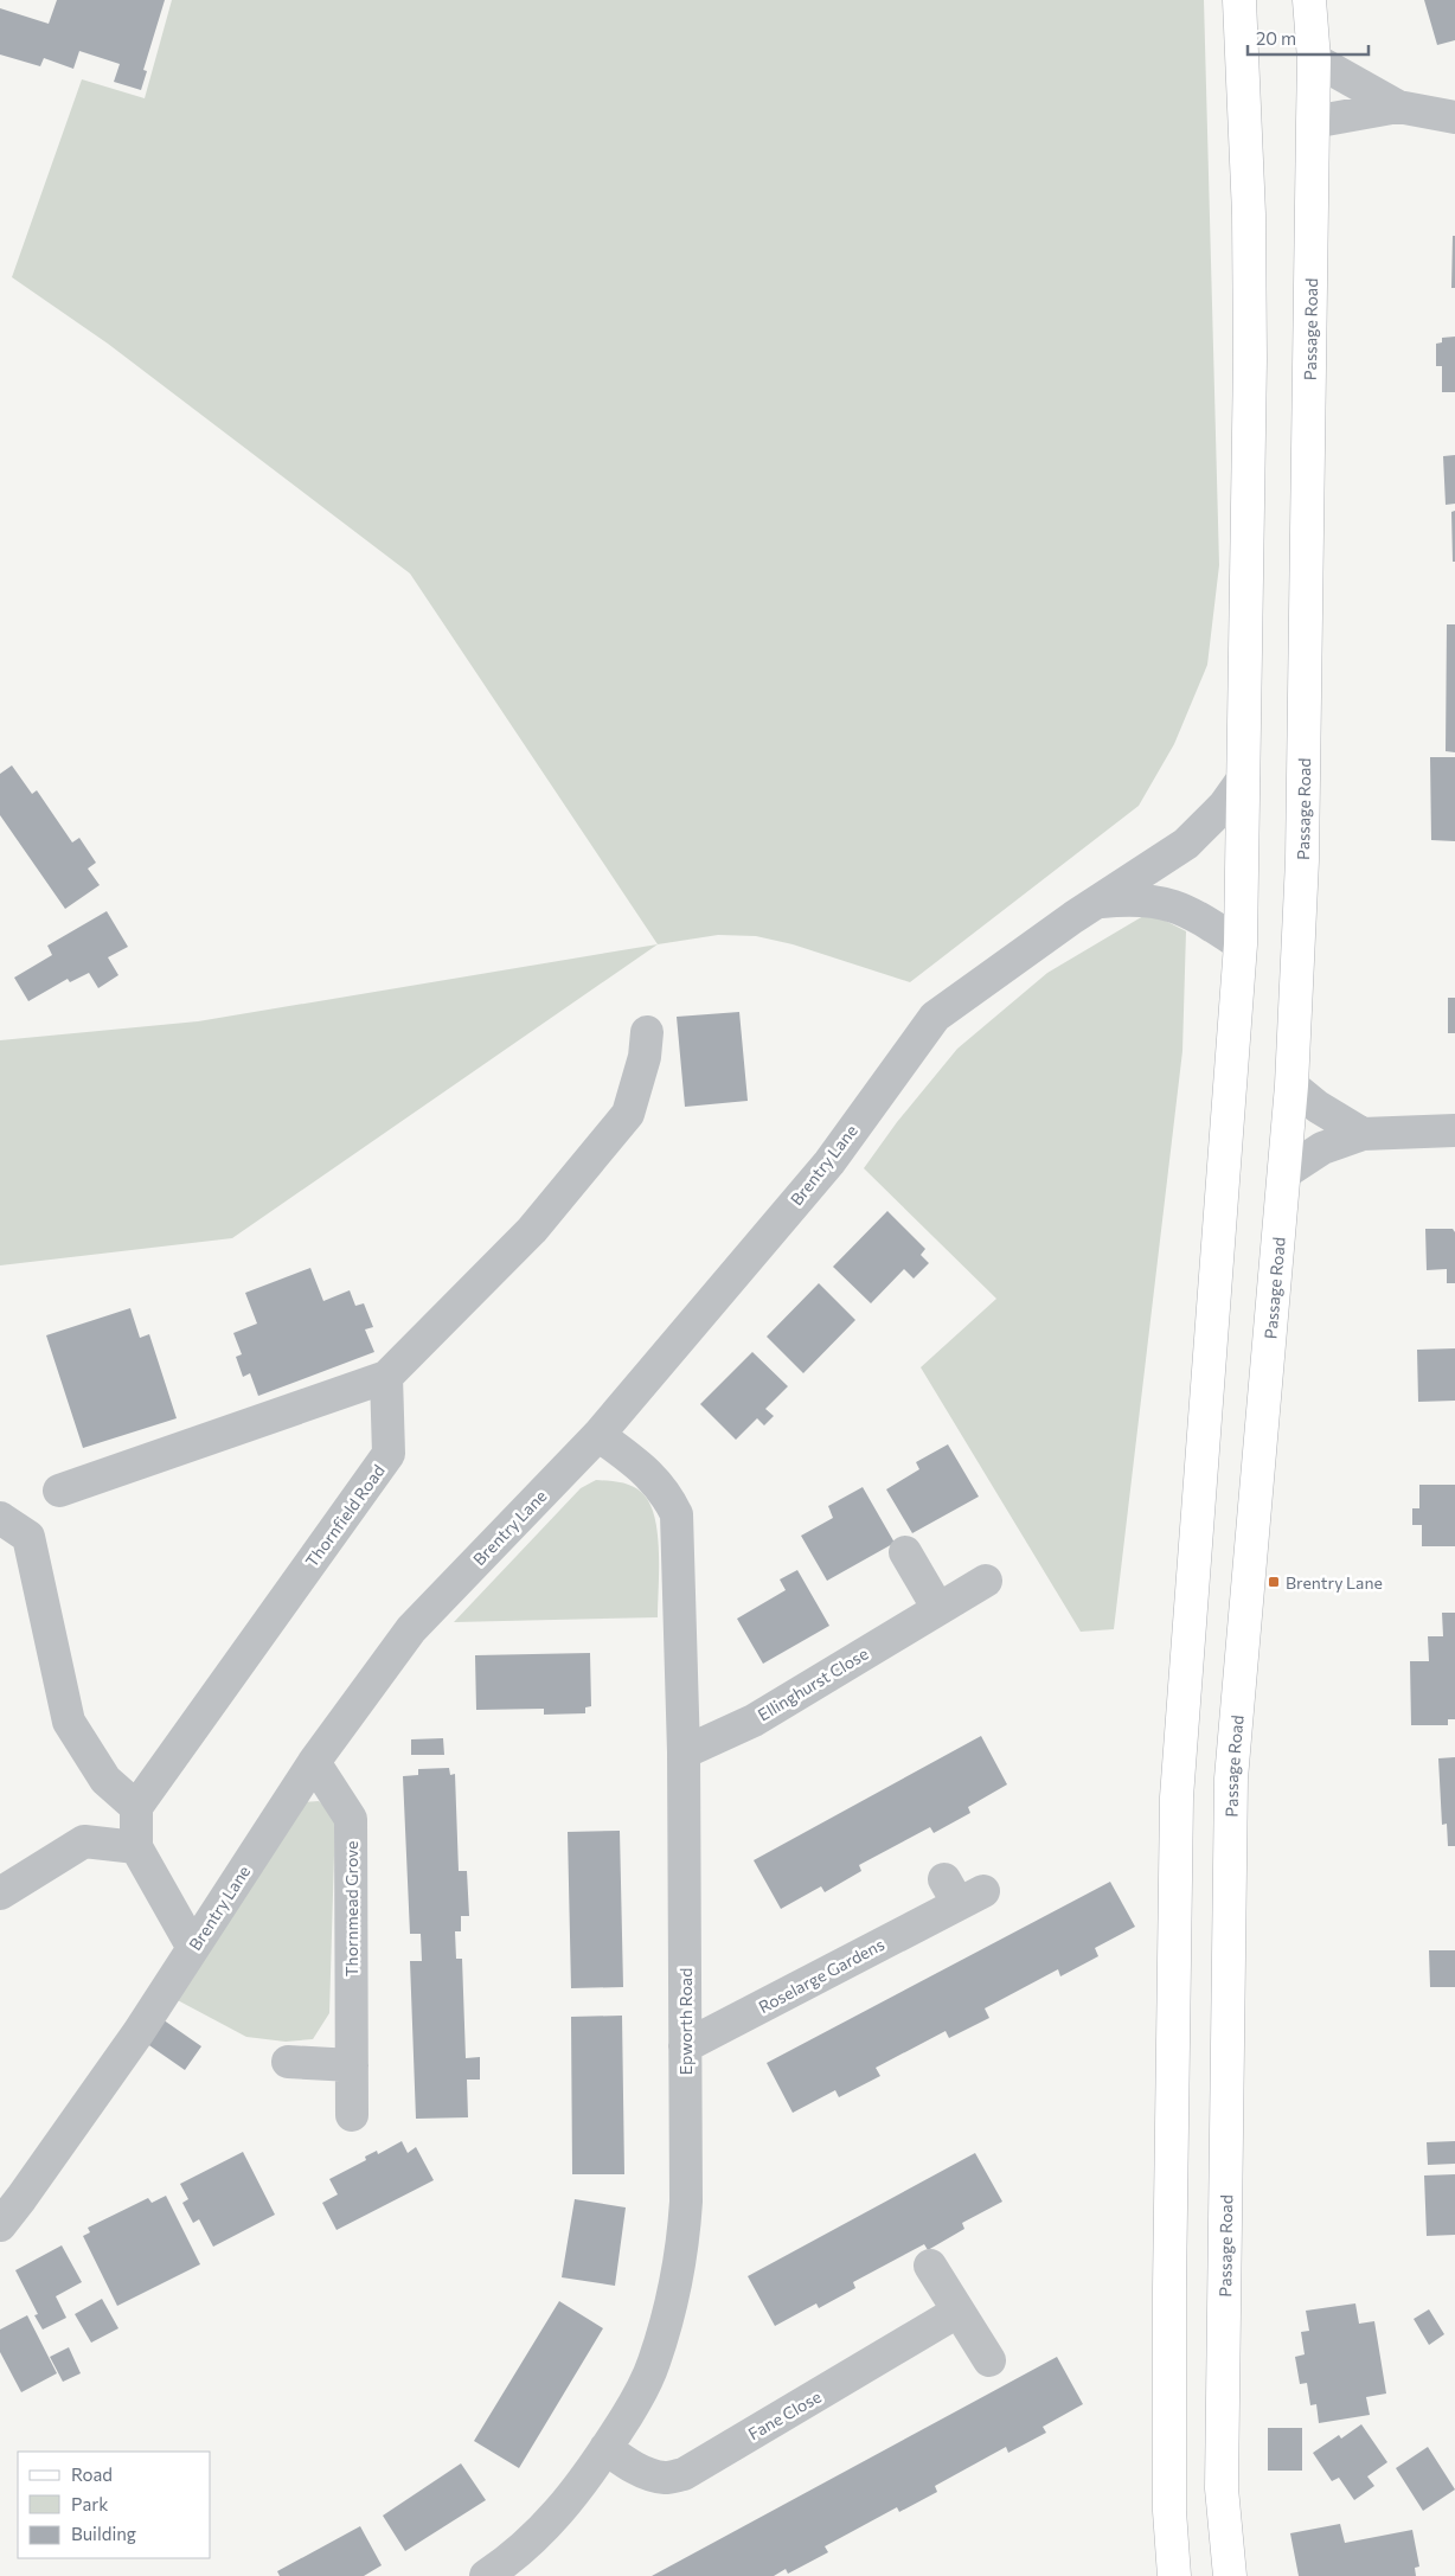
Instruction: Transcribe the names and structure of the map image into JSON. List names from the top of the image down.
{
  "streets": {
    "main road": ["Passage Road"],
    "street": [
      "Brentry Lane",
      "Thornfield Road",
      "Ellinghurst Close",
      "Thornmead Grove",
      "Roselarge Gardens",
      "Epworth Road",
      "Fane Close"
    ]
  },
  "crossings": [
    ["Brentry Lane", "Thornmead Grove"],
    ["Brentry Lane", "Epworth Road"],
    ["Ellinghurst Close", "Epworth Road"],
    ["Roselarge Gardens", "Epworth Road"],
    ["Epworth Road", "Fane Close"]
  ],
  "places": {
    "transit": ["Brentry Lane"]
  },
  "legend": ["Road", "Park", "Building"],
  "scale_bar": "20 m"
}
